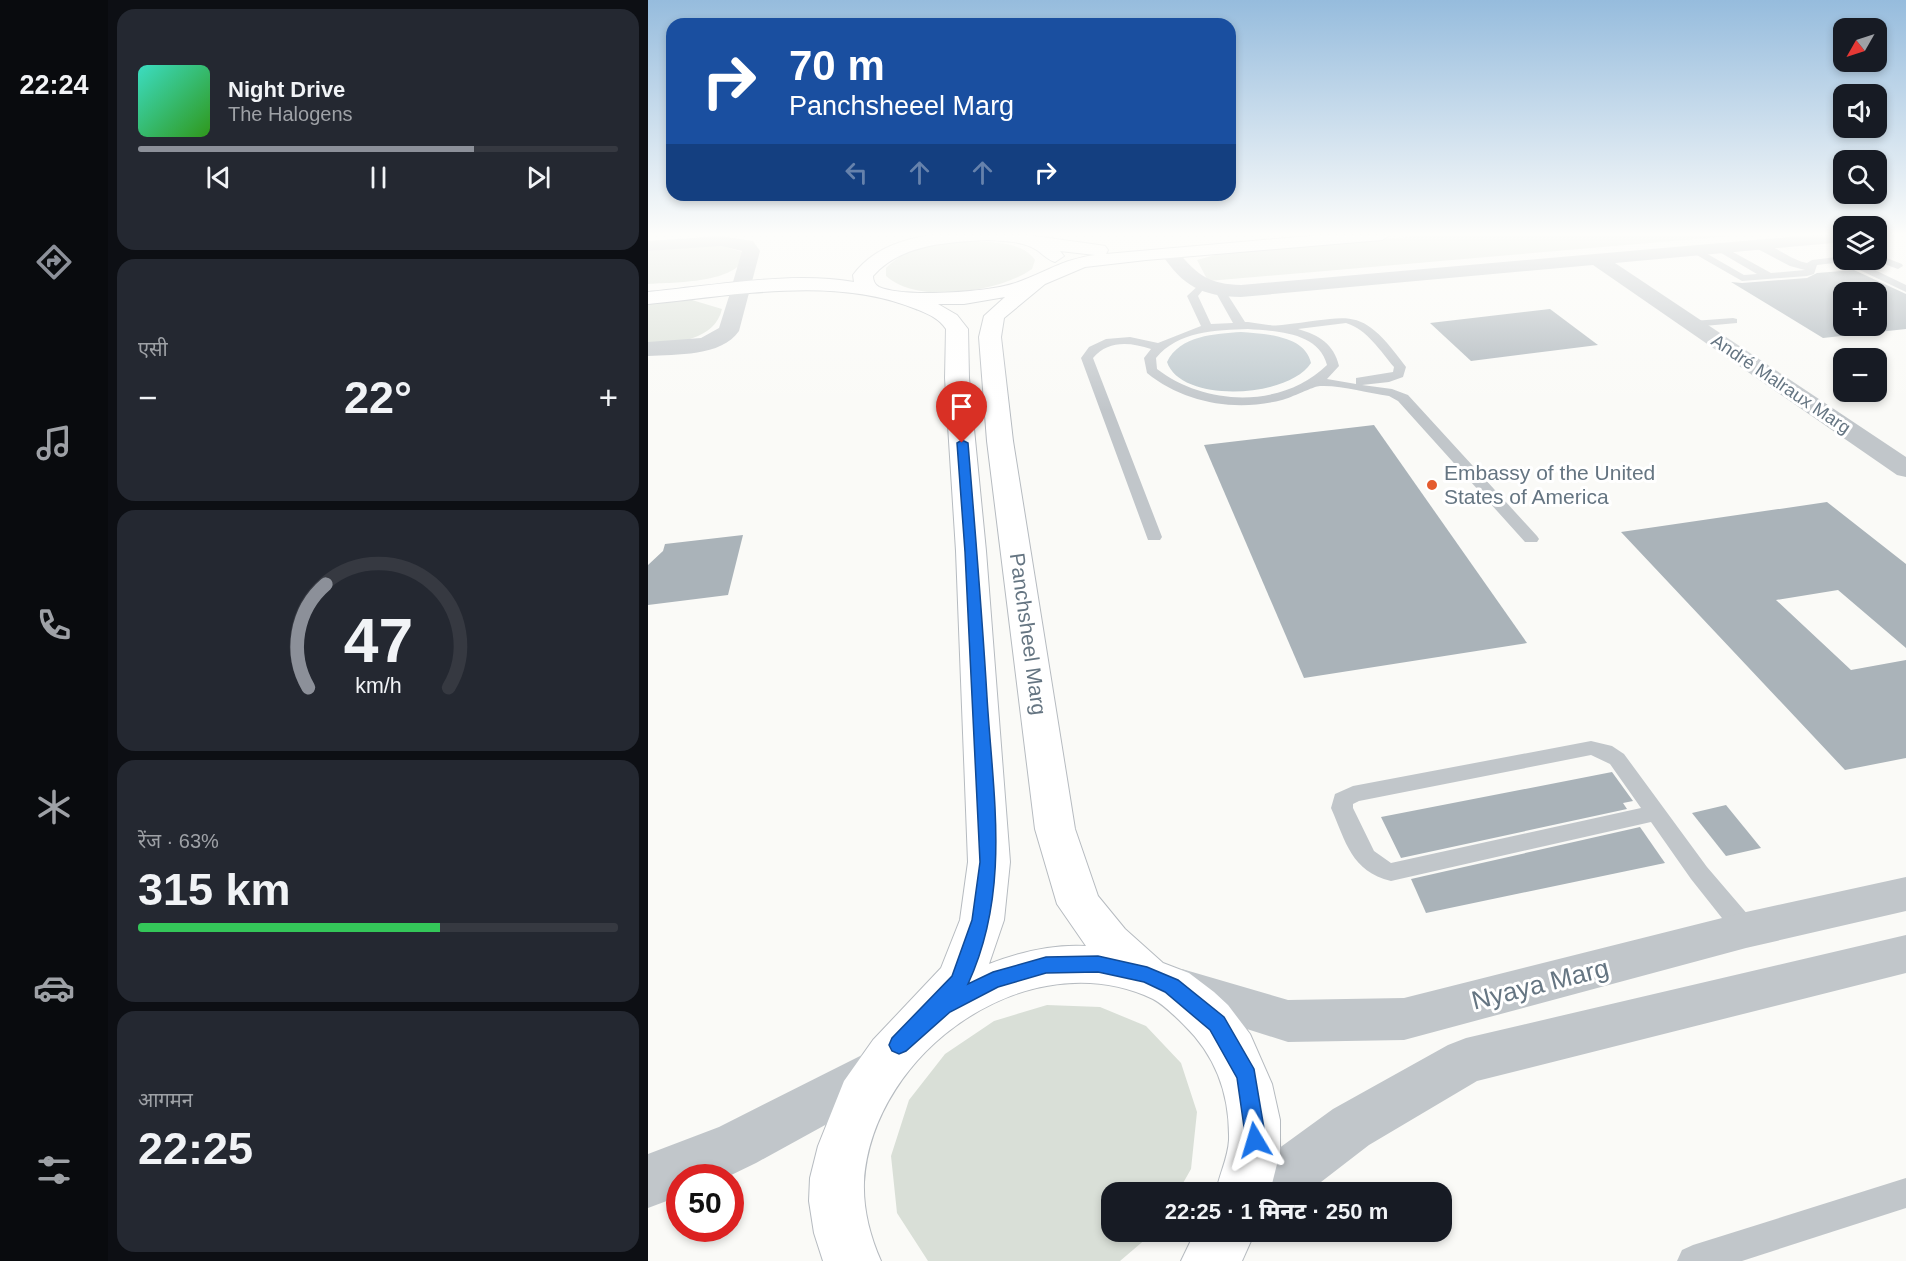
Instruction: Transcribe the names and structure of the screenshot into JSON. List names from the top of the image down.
{
  "streets": {
    "main road": ["Panchsheel Marg"],
    "street": ["André Malraux Marg", "Nyaya Marg"]
  },
  "crossings": [
    ["Panchsheel Marg", "Nyaya Marg"]
  ],
  "places": ["Embassy of the United States of America"],
  "north": "bottom left",
  "page": {
    "tabs": "22:24",
    "map_buttons": ["+", "−"],
    "turn": ["70 m", "Panchsheeel Marg"],
    "song": ["Night Drive", "The Halogens"],
    "tile": [
      "एसी",
      ["रेंज · 63%", "315 km"],
      ["आगमन", "22:25"]
    ],
    "heat": ["−", "22°", "+"],
    "limit": "50",
    "trip": "22:25 · 1 मिनट · 250 m",
    "gauge": ["47", "km/h"]
  }
}
